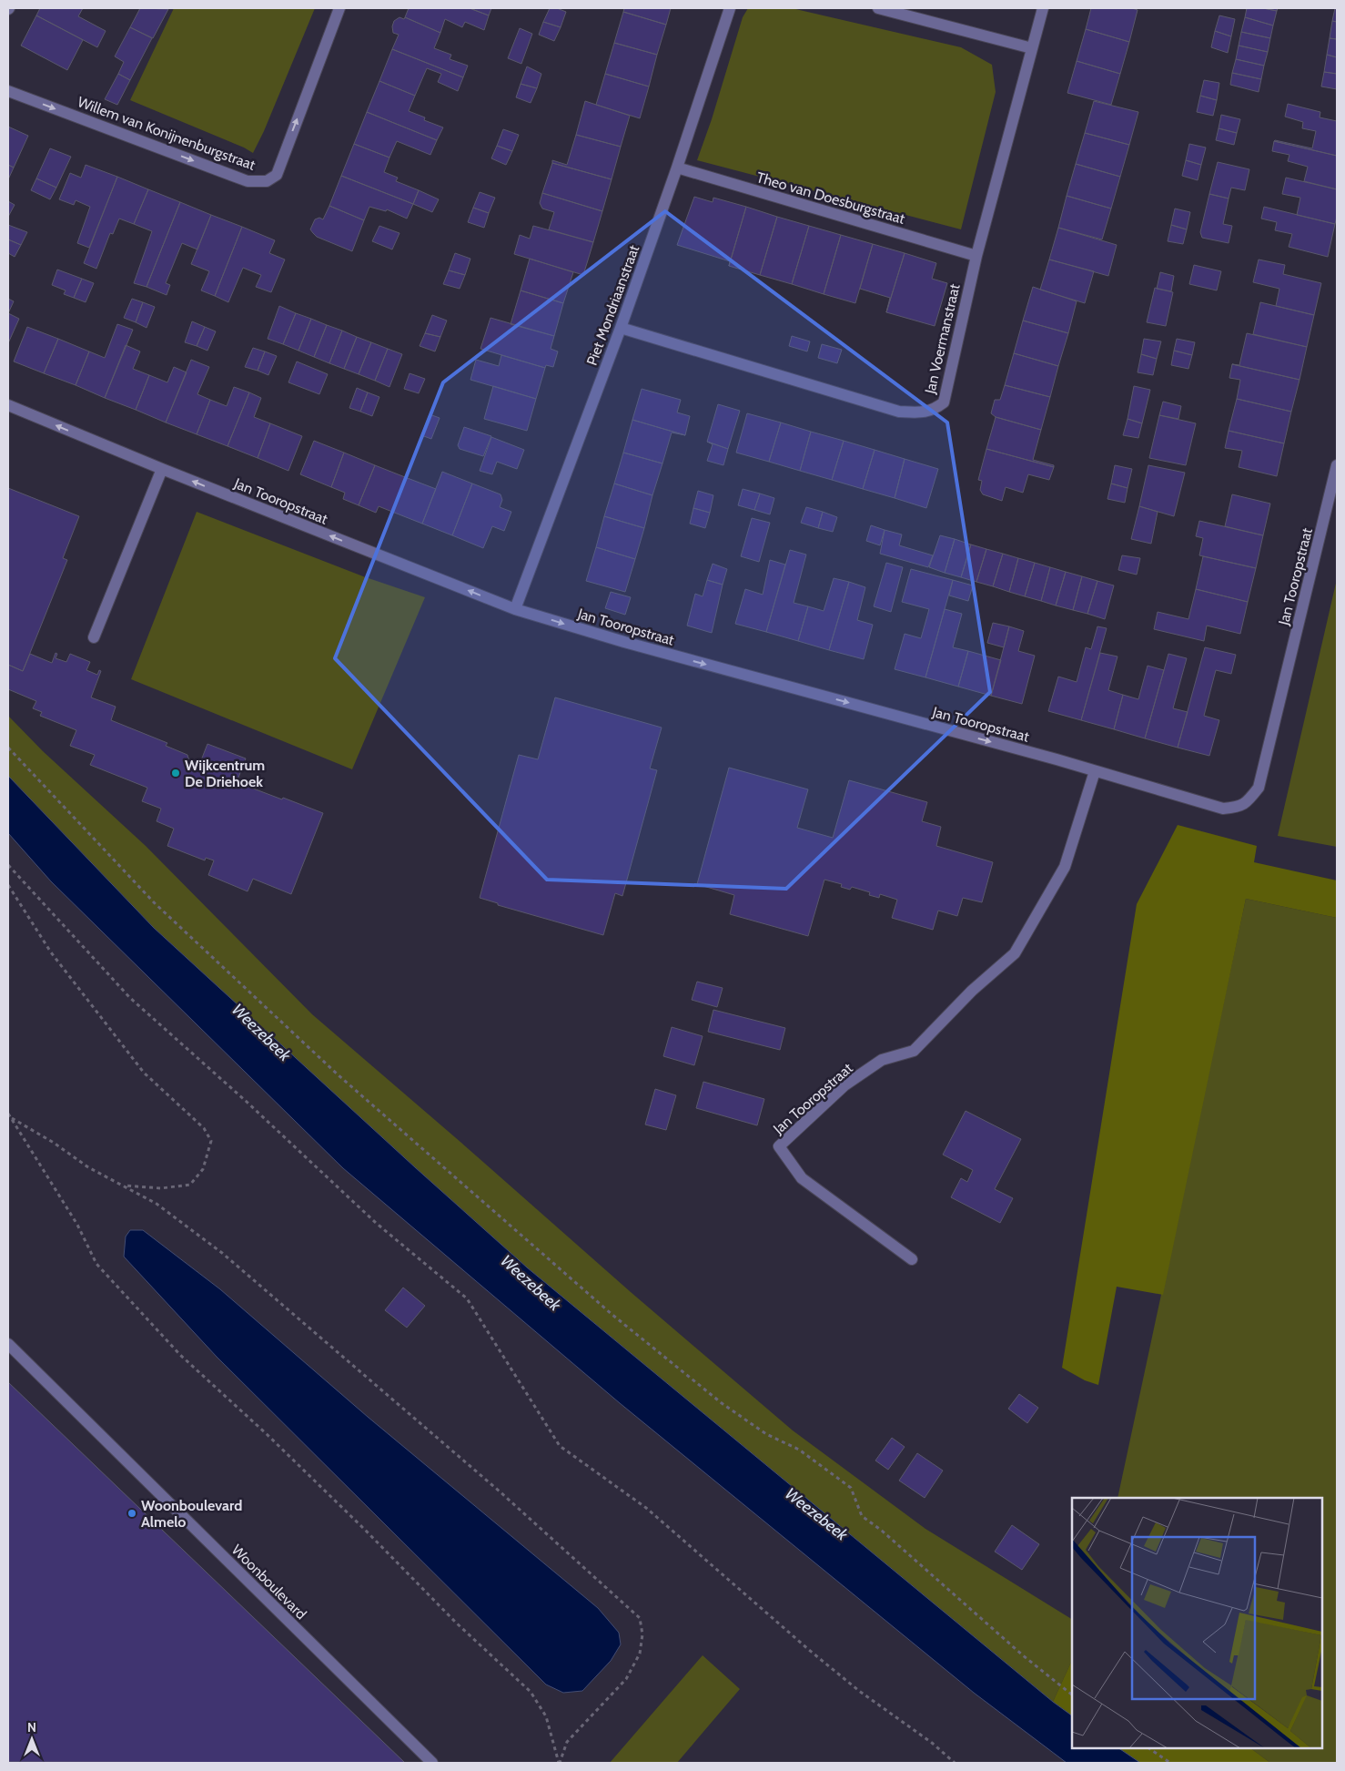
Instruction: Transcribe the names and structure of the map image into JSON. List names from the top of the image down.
{
  "streets": {
    "street": [
      "Willem van Konijnenburgstraat",
      "Theo van Doesburgstraat",
      "Piet Mondriaanstraat",
      "Jan Voermanstraat",
      "Jan Tooropstraat",
      "Woonboulevard"
    ]
  },
  "crossings": [
    ["Theo van Doesburgstraat", "Piet Mondriaanstraat"],
    ["Theo van Doesburgstraat", "Jan Voermanstraat"],
    ["Piet Mondriaanstraat", "Jan Voermanstraat"],
    ["Piet Mondriaanstraat", "Jan Tooropstraat"]
  ],
  "water": ["Weezebeek"],
  "places": ["Wijkcentrum De Driehoek", "Woonboulevard Almelo"],
  "north": "top"
}
